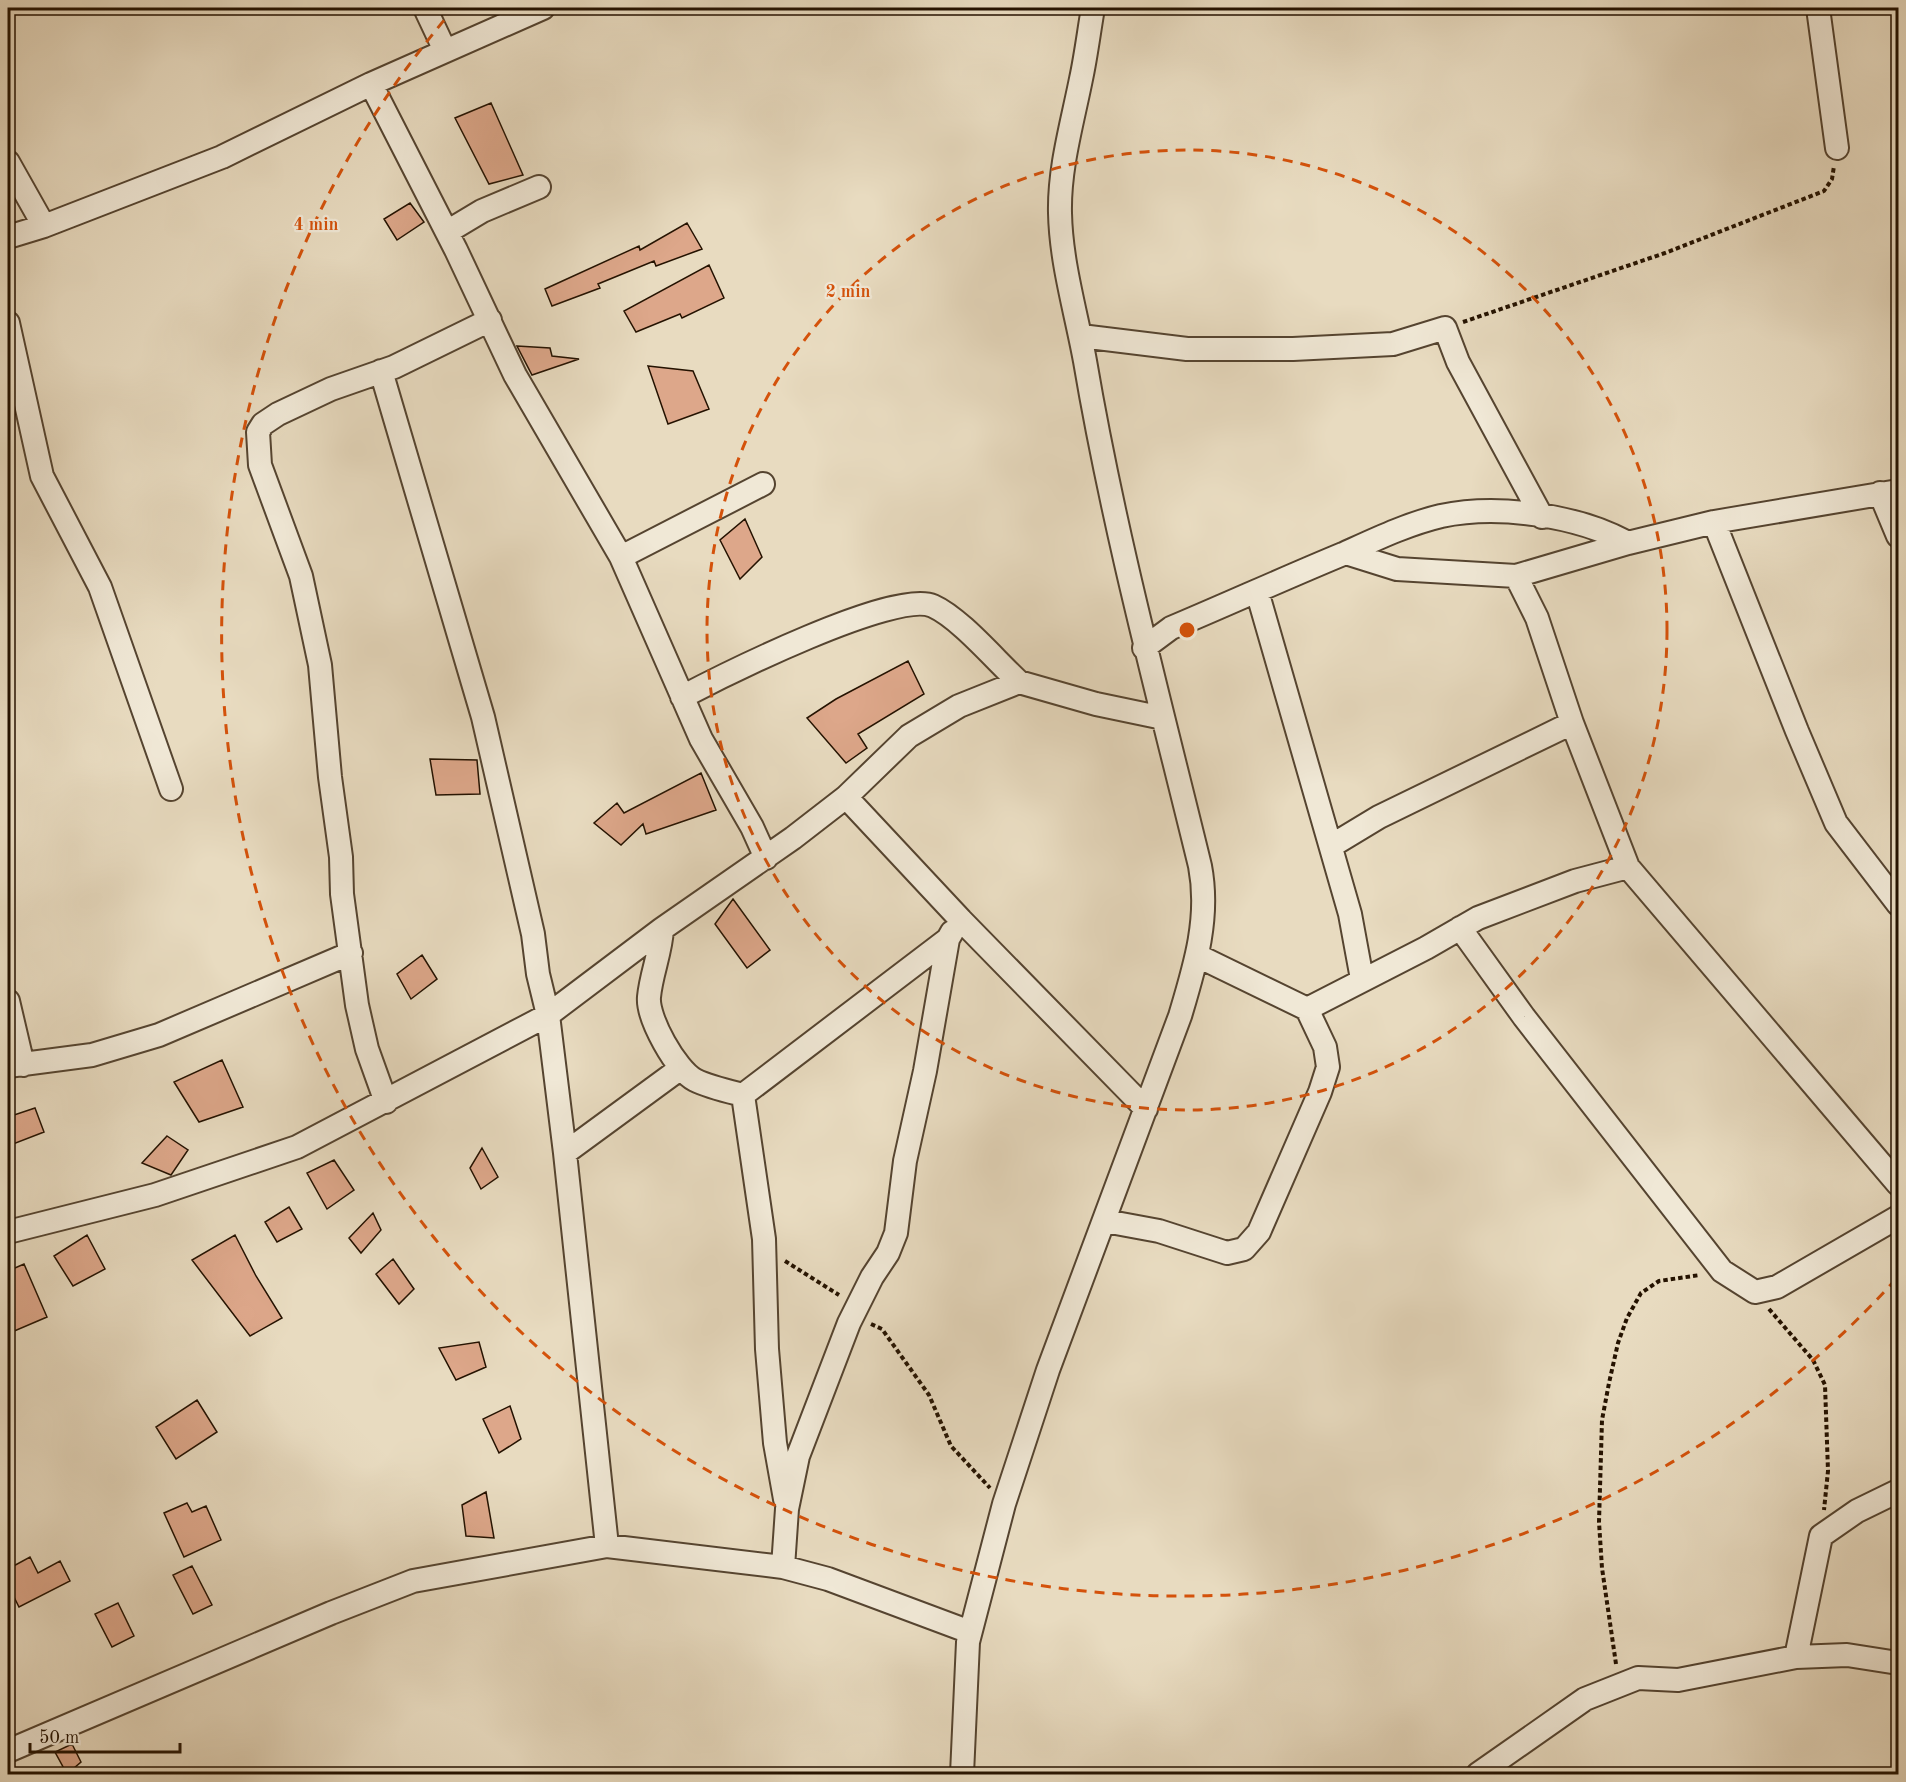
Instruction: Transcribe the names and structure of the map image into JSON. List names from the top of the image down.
{
  "scale_bar": "50 m",
  "rings": ["4 min", "2 min"]
}
